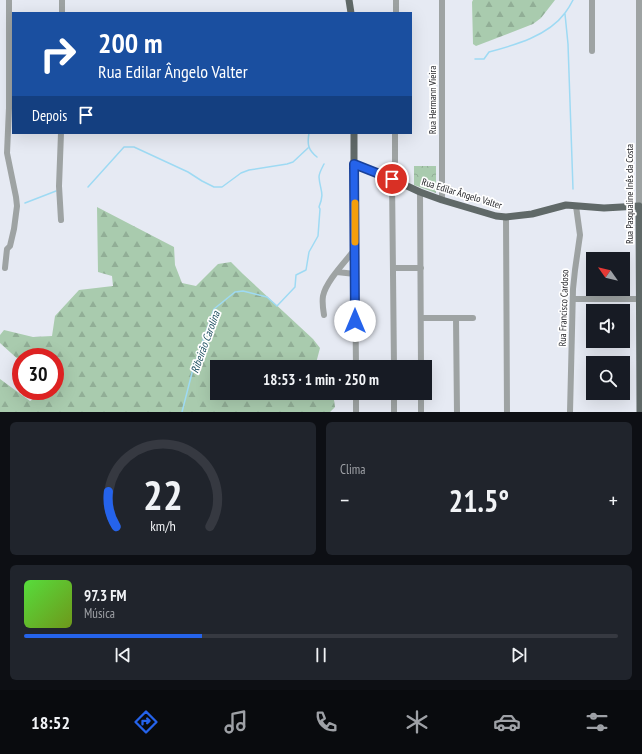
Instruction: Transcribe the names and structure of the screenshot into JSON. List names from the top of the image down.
{
  "streets": {
    "main road": ["Rua Edilar Ângelo Valter", "Rua Pasqualine Inês da Costa"],
    "street": ["Rua Hermann Vieira", "Rua Francisco Cardoso"]
  },
  "crossings": [
    ["Rua Hermann Vieira", "Rua Edilar Ângelo Valter"],
    ["Rua Edilar Ângelo Valter", "Rua Pasqualine Inês da Costa"],
    ["Rua Edilar Ângelo Valter", "Rua Francisco Cardoso"]
  ],
  "water": ["Ribeirão Carolina"],
  "north": "top left",
  "page": {
    "turn": ["200 m", "Rua Edilar Ângelo Valter"],
    "then": "Depois",
    "limit": "30",
    "trip": "18:53 · 1 min · 250 m",
    "tile": "Clima",
    "heat": ["−", "21.5°", "+"],
    "song": ["97.3 FM", "Música"],
    "tabs": "18:52",
    "gauge": ["22", "km/h"]
  }
}
